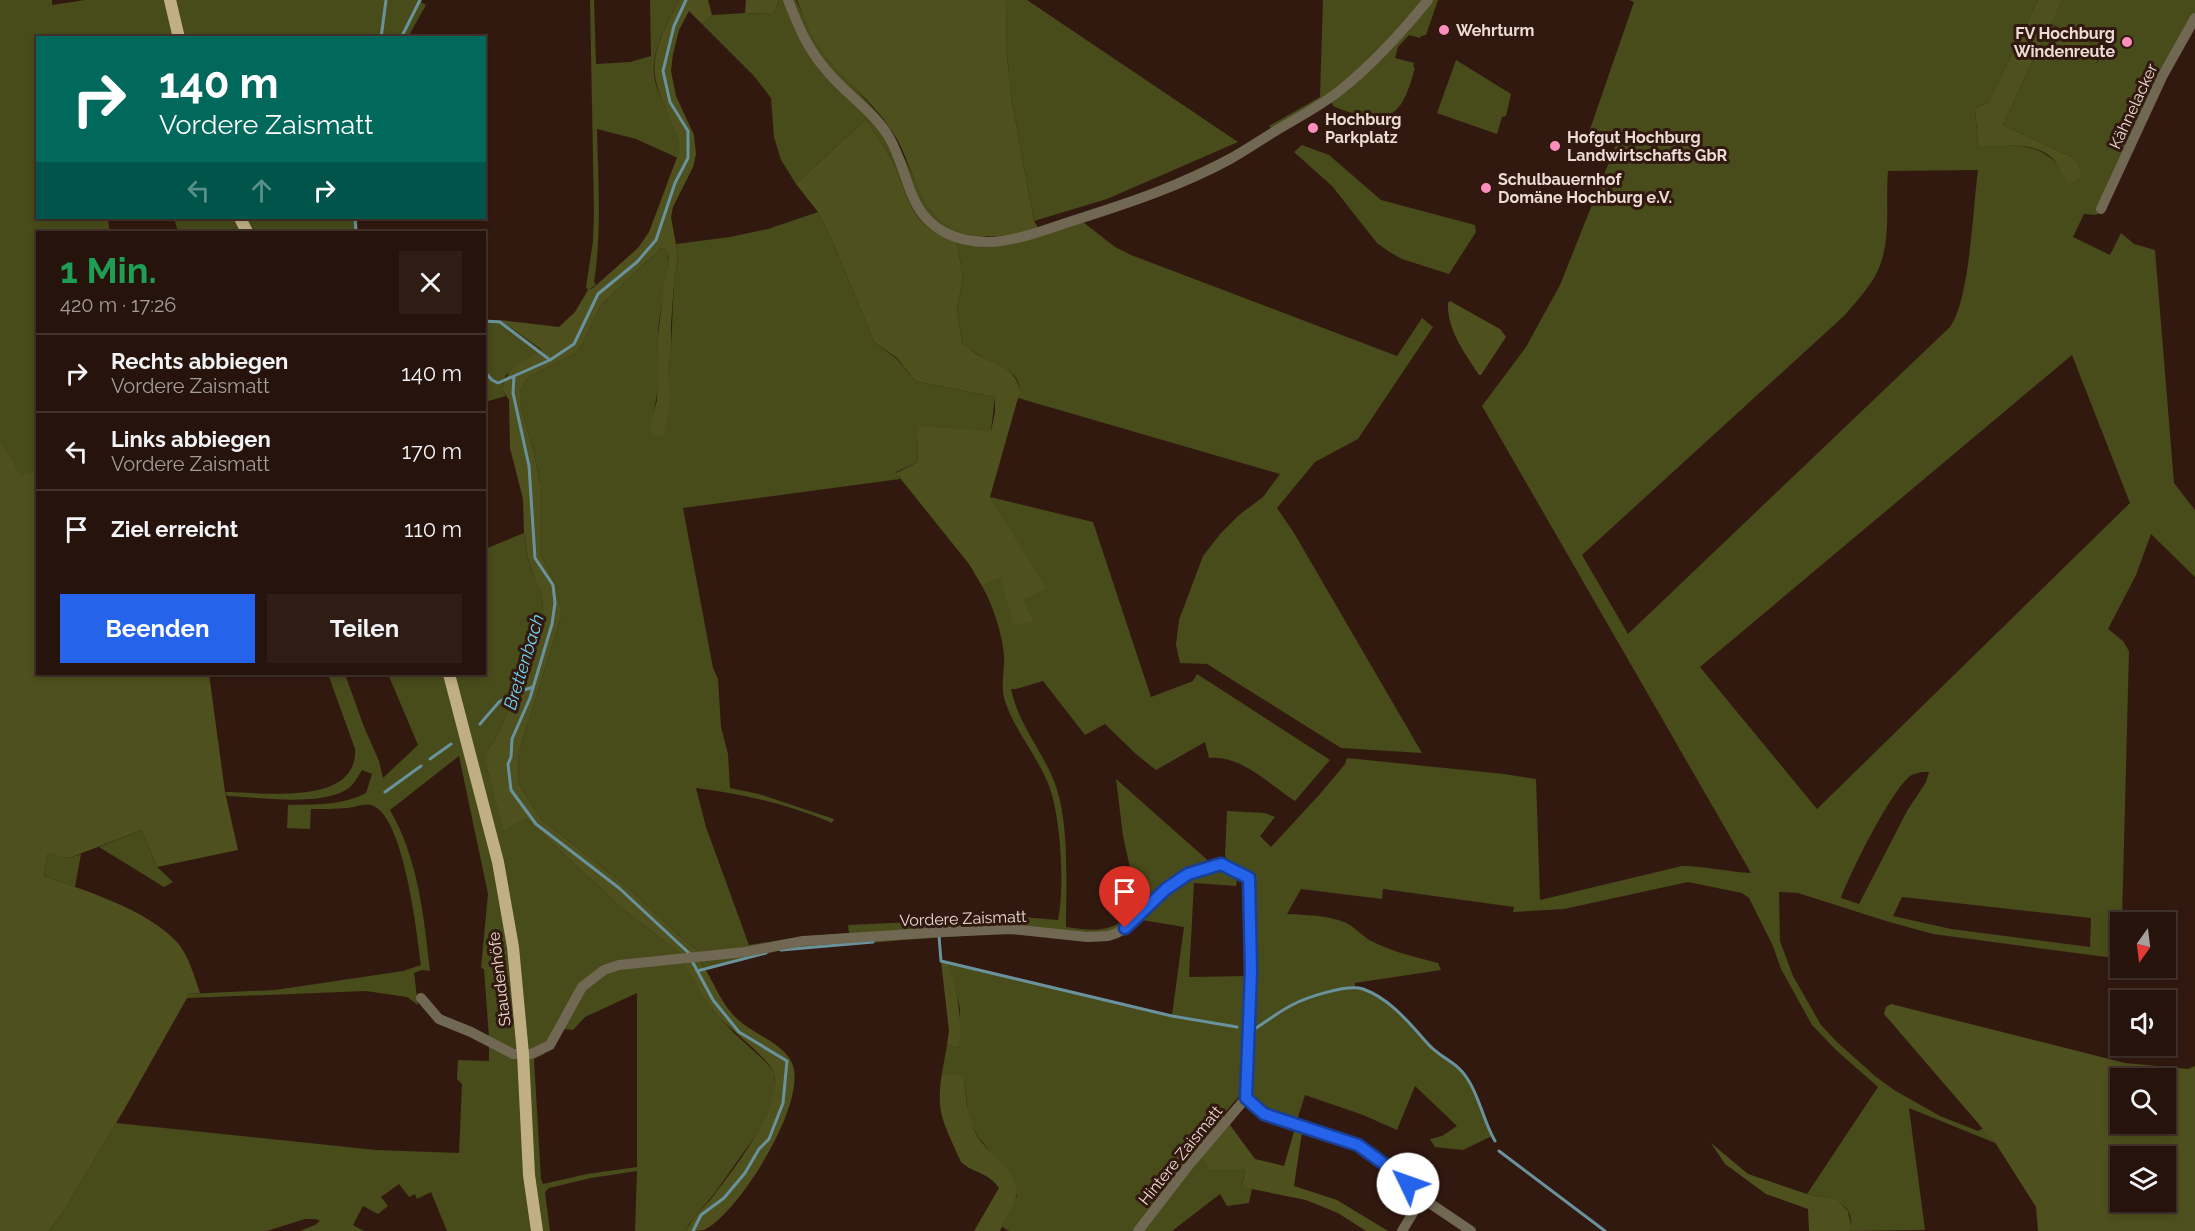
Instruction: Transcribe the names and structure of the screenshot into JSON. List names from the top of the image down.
{
  "streets": {
    "main road": ["Staudenhöfe"],
    "street": ["Kähnelacker", "Vordere Zaismatt", "Hintere Zaismatt"]
  },
  "crossings": [
    ["Vordere Zaismatt", "Staudenhöfe"],
    ["Vordere Zaismatt", "Hintere Zaismatt"]
  ],
  "water": ["Brettenbach"],
  "places": [
    "Wehrturm",
    "FV Hochburg Windenreute",
    "Hochburg Parkplatz",
    "Hofgut Hochburg Landwirtschafts GbR",
    "Schulbauernhof Domäne Hochburg e.V."
  ],
  "north": "bottom",
  "page": {
    "turn": ["140 m", "Vordere Zaismatt"],
    "heading": ["1 Min.", "420 m · 17:26"],
    "list": [
      {
        "name": "Rechts abbiegen",
        "note": "Vordere Zaismatt",
        "value": "140 m"
      },
      {
        "name": "Links abbiegen",
        "note": "Vordere Zaismatt",
        "value": "170 m"
      },
      {
        "name": "Ziel erreicht",
        "value": "110 m"
      }
    ],
    "buttons": ["Beenden", "Teilen"]
  }
}
